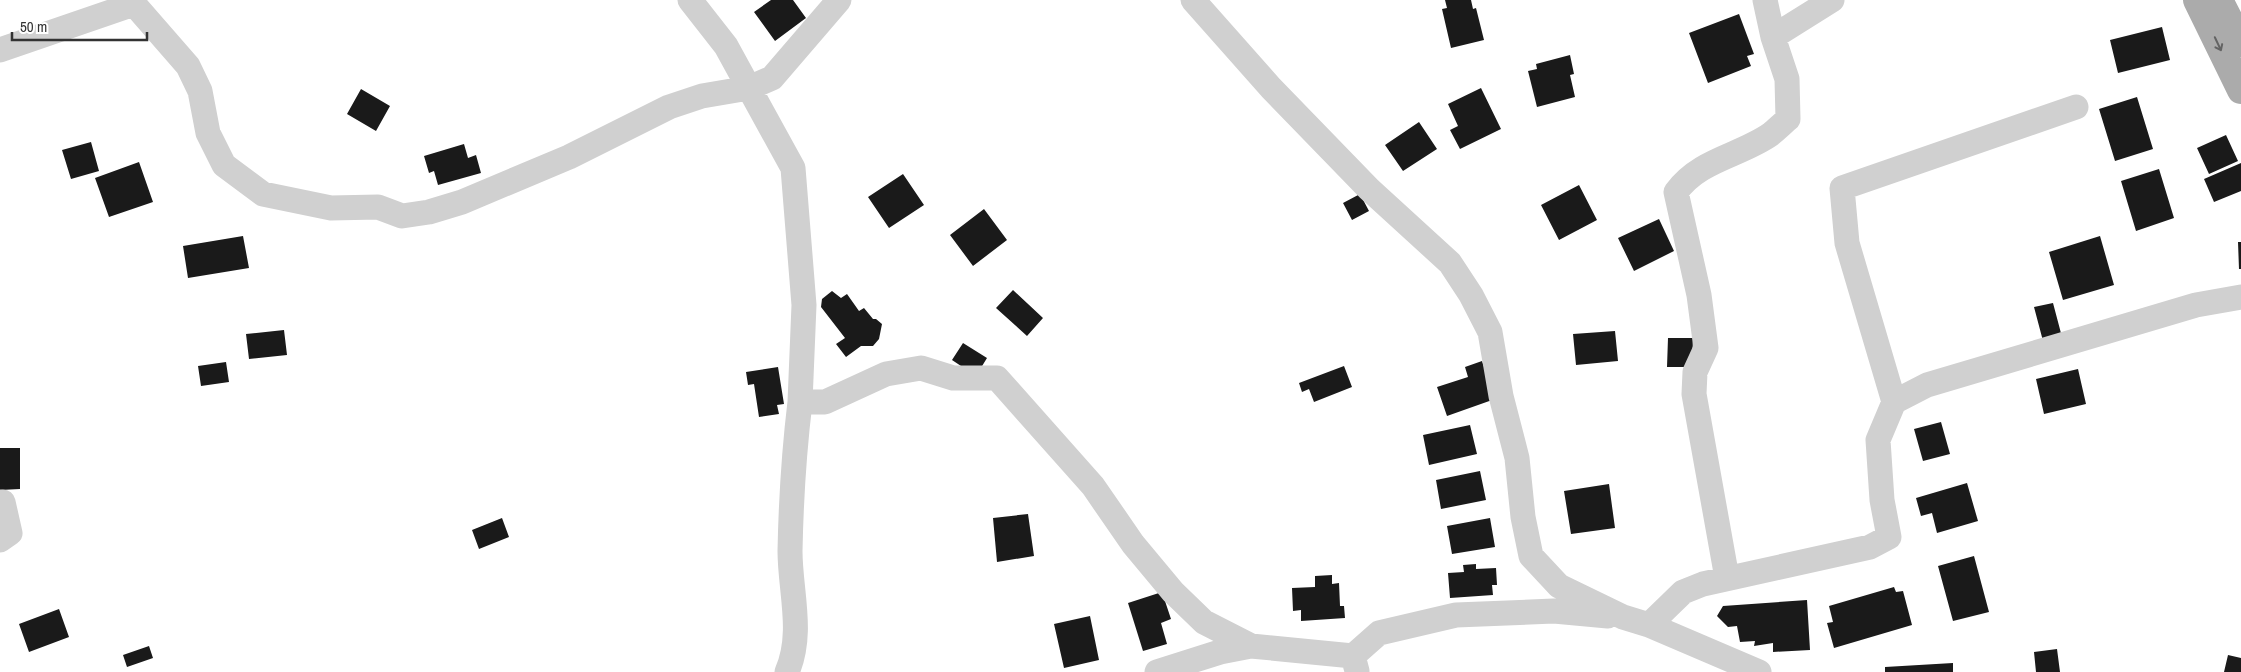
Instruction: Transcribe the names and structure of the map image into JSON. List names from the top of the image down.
{
  "scale_bar": "50 m"
}
